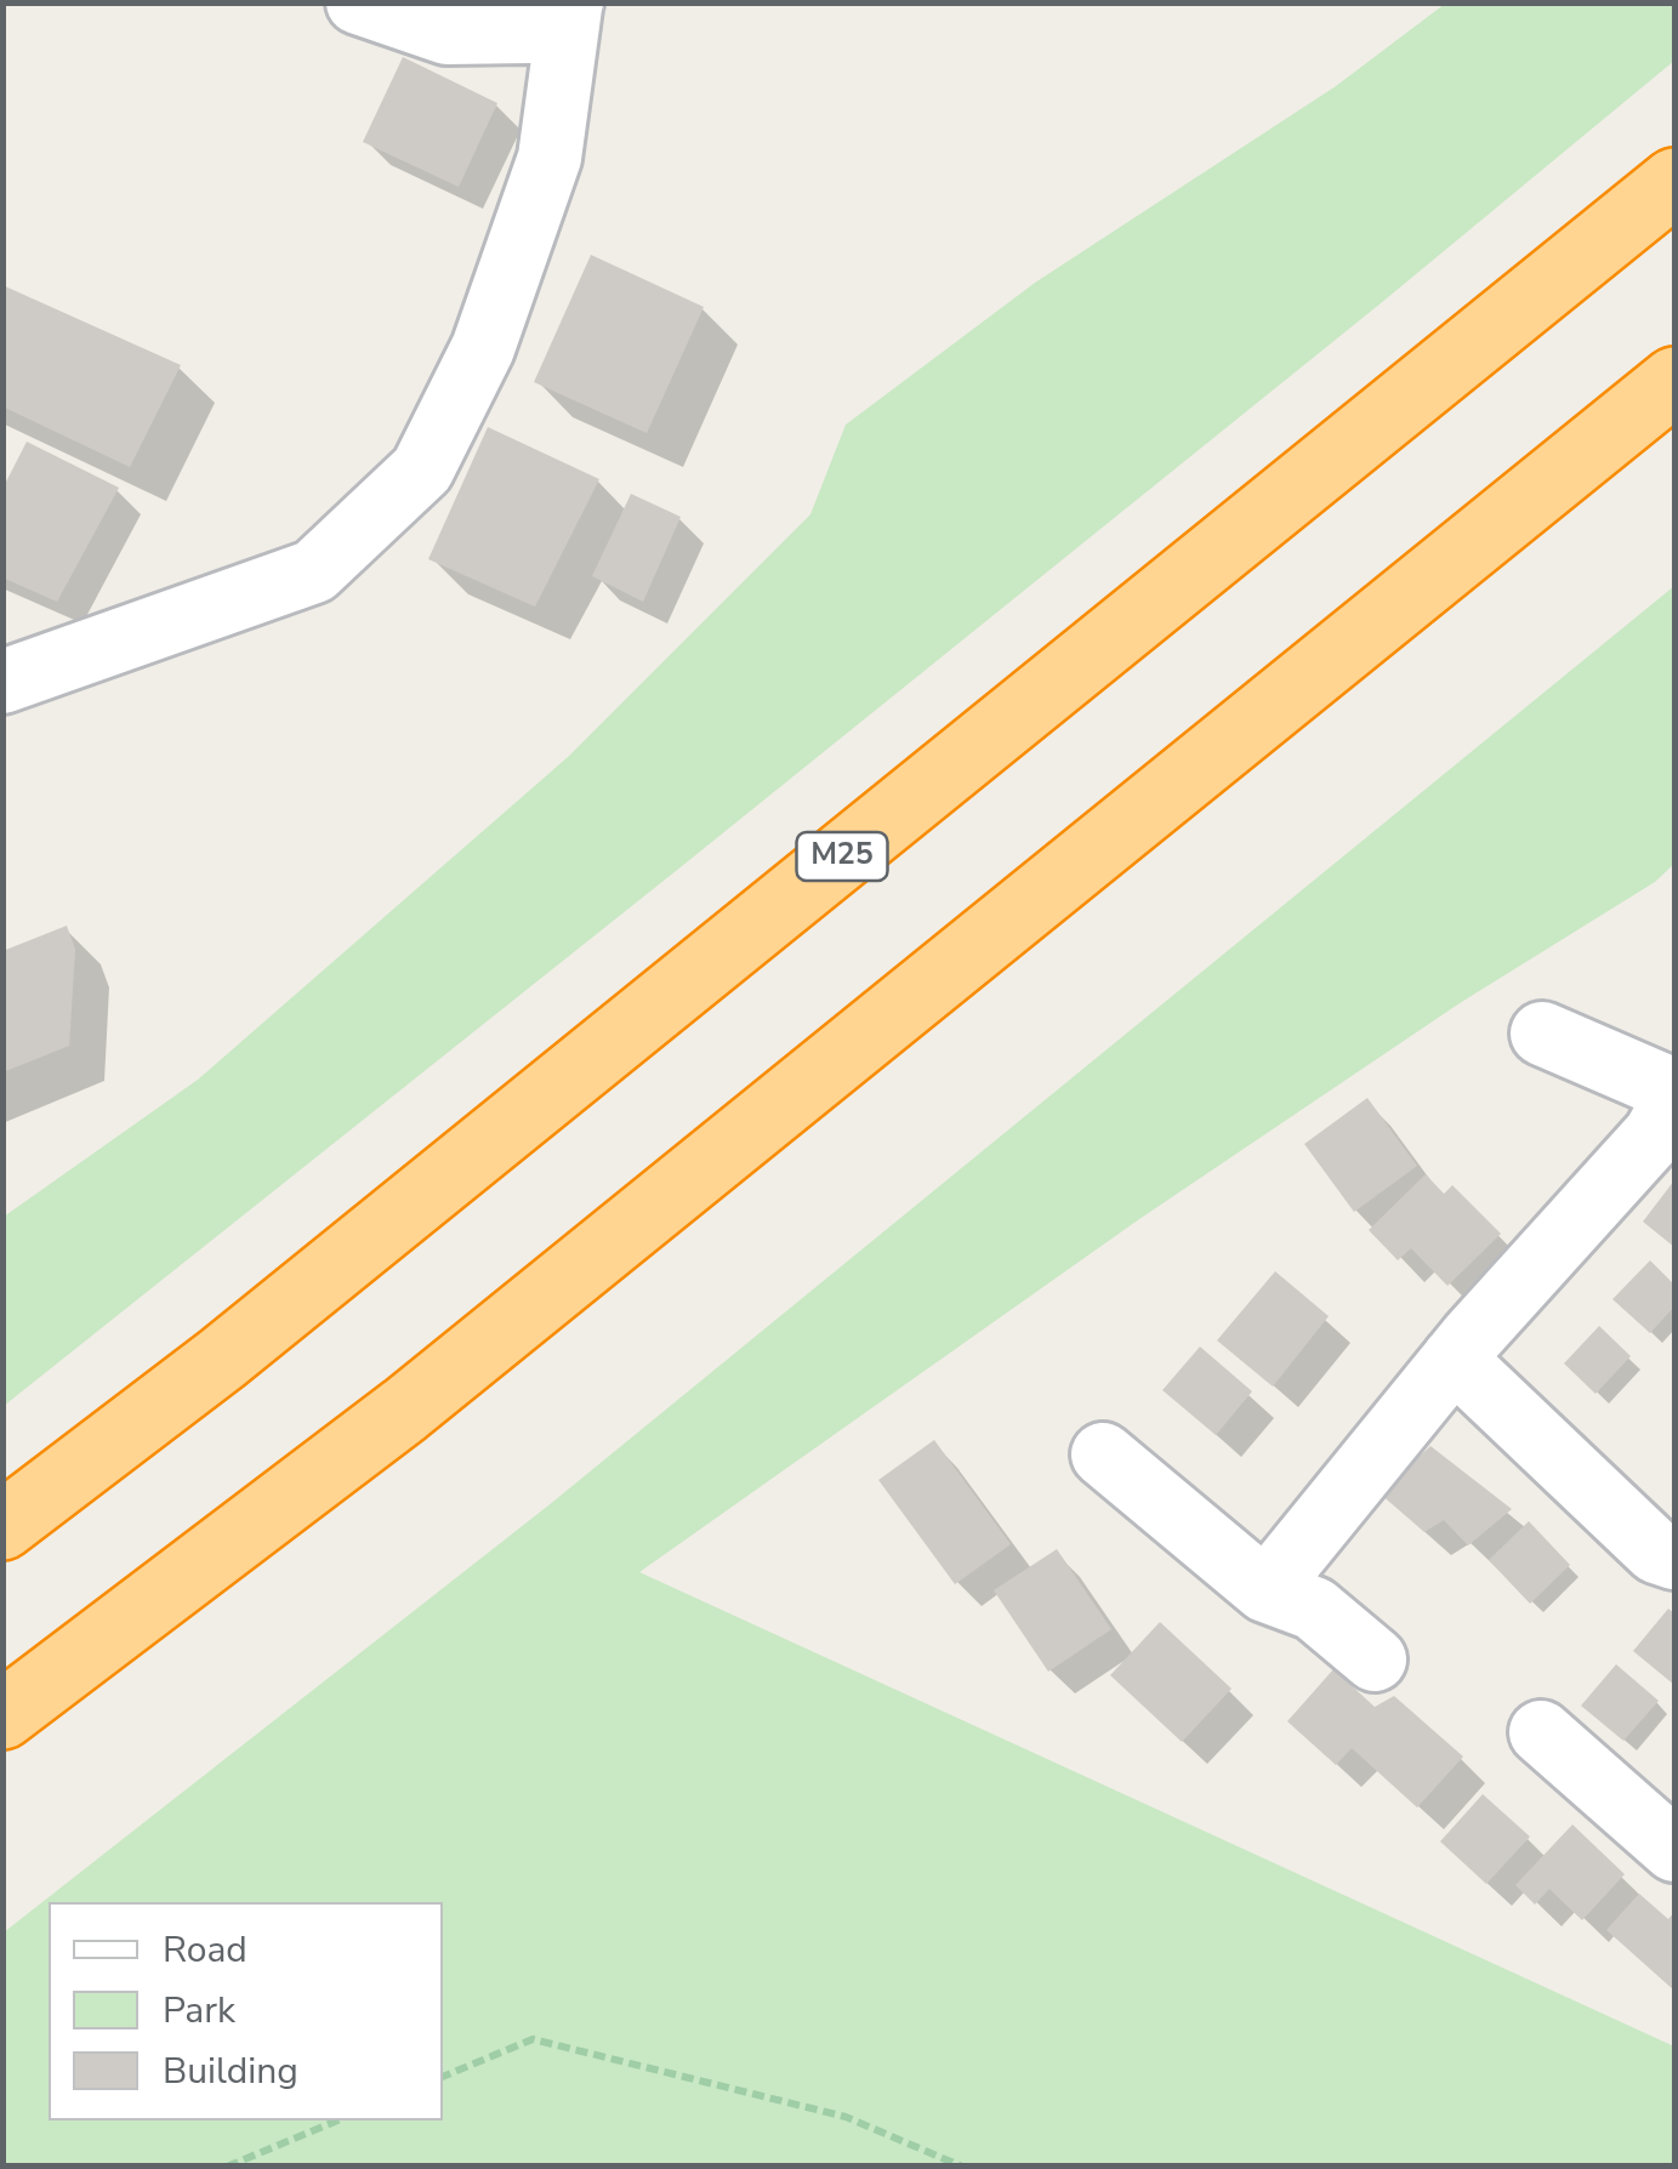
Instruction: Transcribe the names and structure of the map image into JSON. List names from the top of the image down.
{
  "streets": {
    "highway": ["M25"]
  },
  "legend": ["Road", "Park", "Building"]
}
